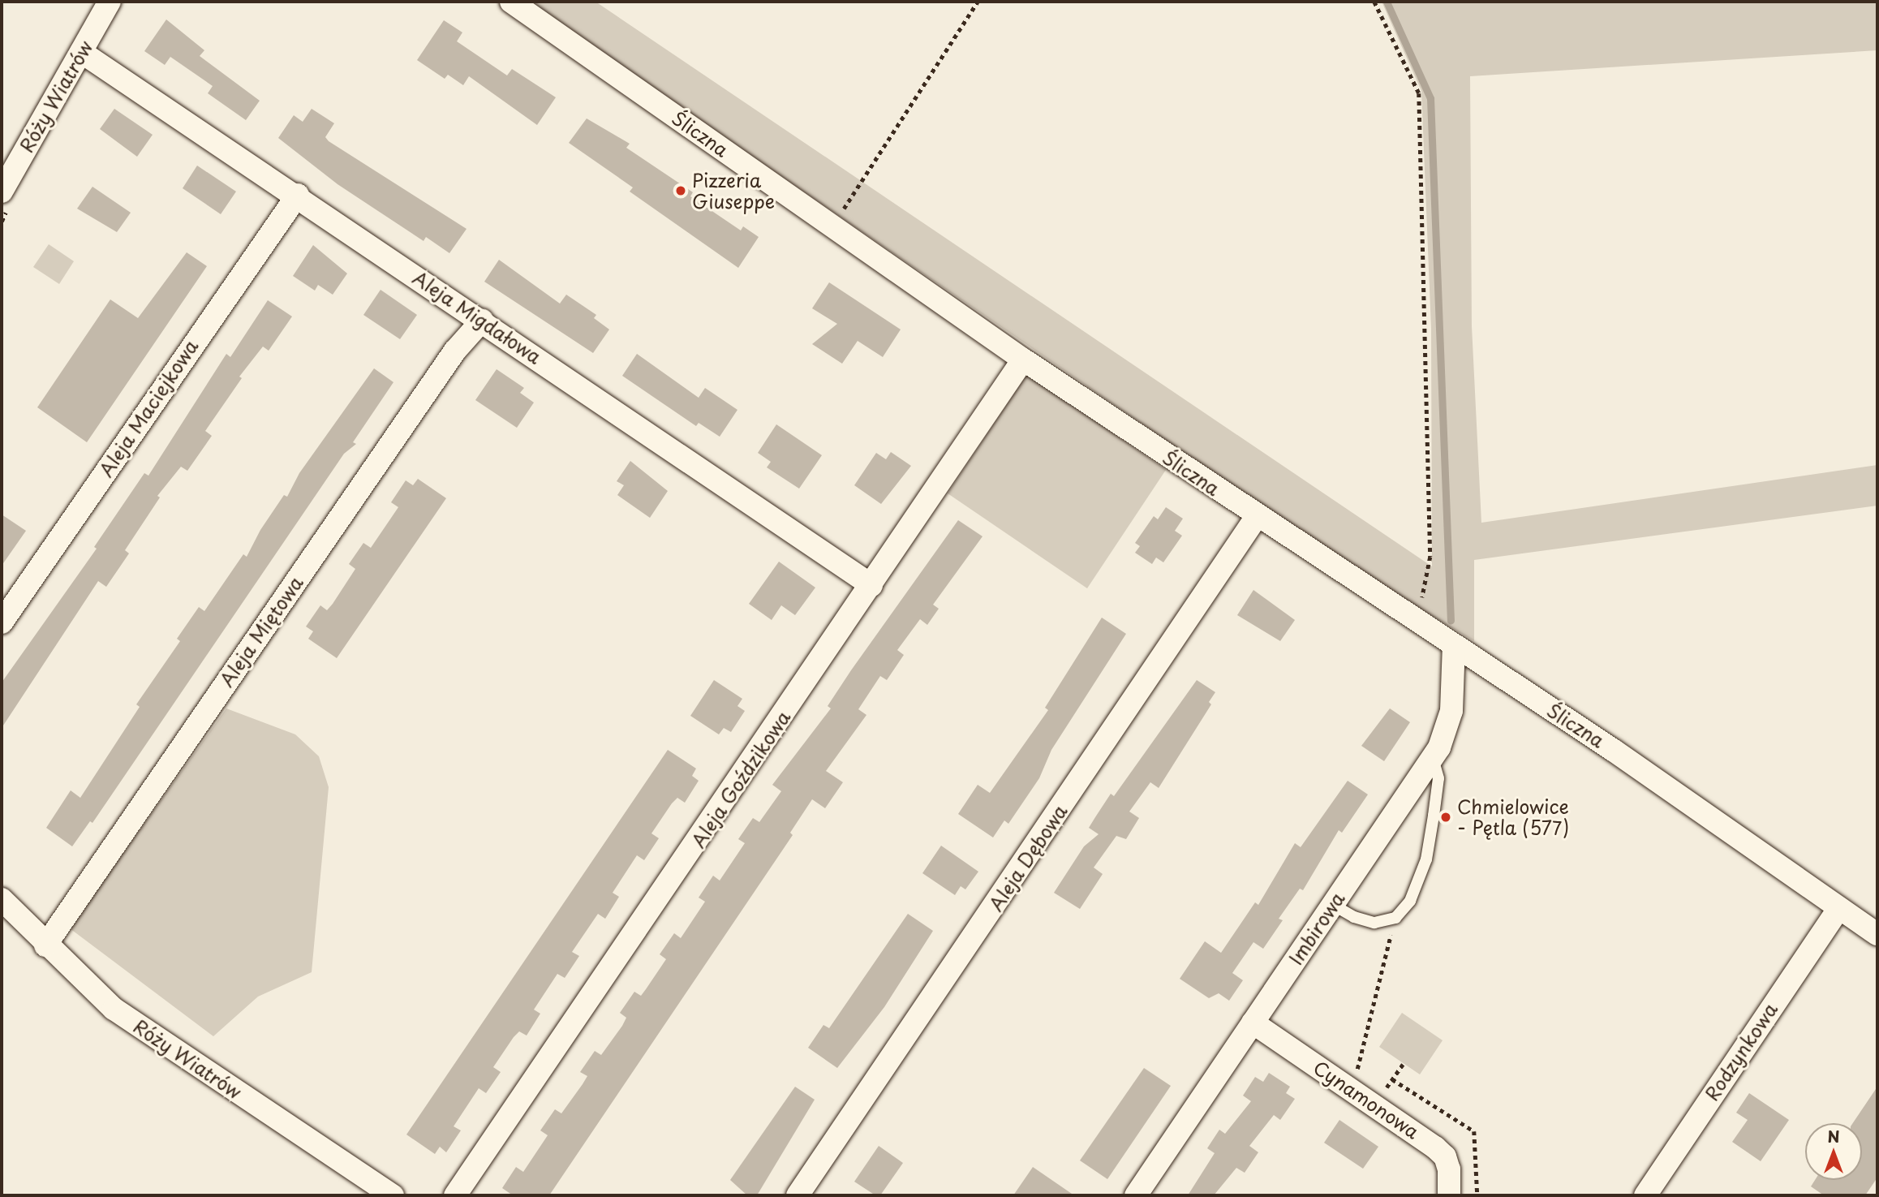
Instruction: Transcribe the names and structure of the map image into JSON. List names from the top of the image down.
{
  "streets": {
    "street": [
      "Róży Wiatrów",
      "Śliczna",
      "Aleja Migdałowa",
      "Aleja Maciejkowa",
      "Aleja Miętowa",
      "Aleja Goździkowa",
      "Aleja Dębowa",
      "Imbirowa",
      "Rodzynkowa",
      "Cynamonowa"
    ]
  },
  "crossings": [
    ["Róży Wiatrów", "Aleja Migdałowa"],
    ["Róży Wiatrów", "Aleja Miętowa"],
    ["Śliczna", "Aleja Goździkowa"],
    ["Śliczna", "Aleja Dębowa"],
    ["Śliczna", "Imbirowa"],
    ["Śliczna", "Rodzynkowa"],
    ["Aleja Migdałowa", "Aleja Maciejkowa"],
    ["Aleja Migdałowa", "Aleja Miętowa"],
    ["Aleja Migdałowa", "Aleja Goździkowa"],
    ["Imbirowa", "Cynamonowa"]
  ],
  "places": ["Pizzeria Giuseppe", "Chmielowice - Pętla (577)"],
  "north": "top"
}
